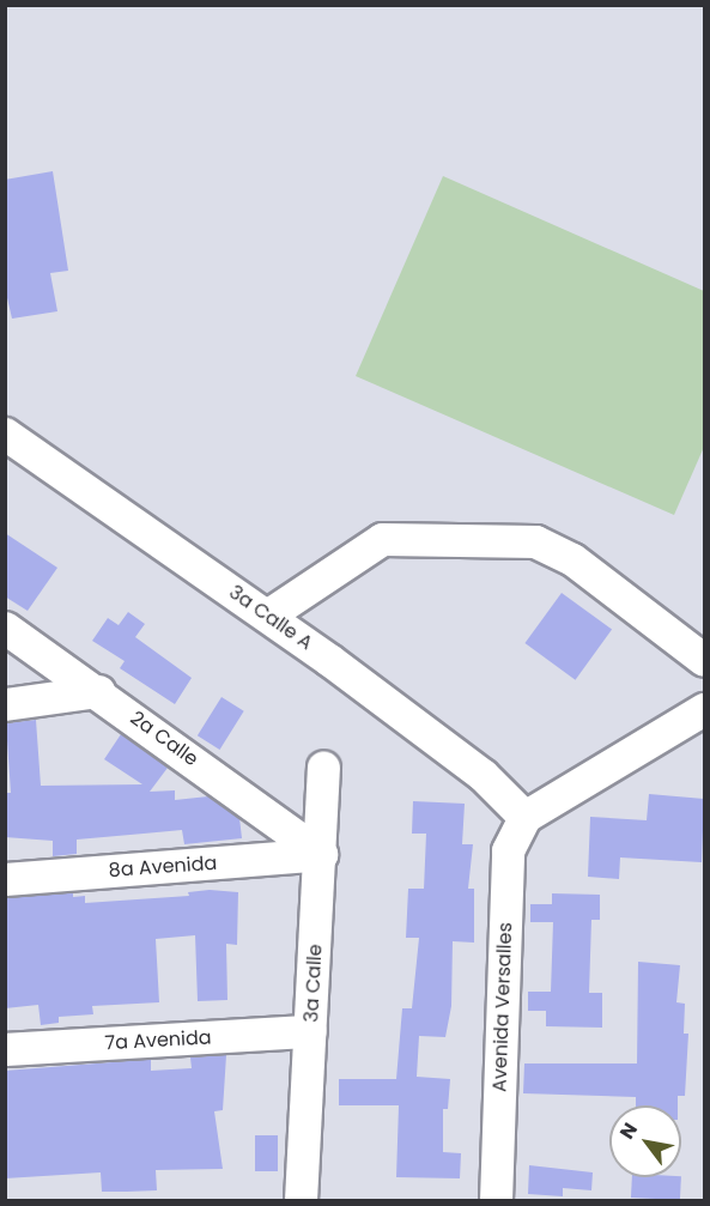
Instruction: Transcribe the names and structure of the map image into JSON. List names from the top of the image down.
{
  "streets": {
    "street": [
      "3a Calle A",
      "2a Calle",
      "8a Avenida",
      "3a Calle",
      "Avenida Versalles",
      "7a Avenida"
    ]
  },
  "crossings": [
    ["3a Calle A", "Avenida Versalles"],
    ["2a Calle", "8a Avenida"],
    ["2a Calle", "3a Calle"],
    ["8a Avenida", "3a Calle"],
    ["3a Calle", "7a Avenida"]
  ],
  "north": "top left"
}
